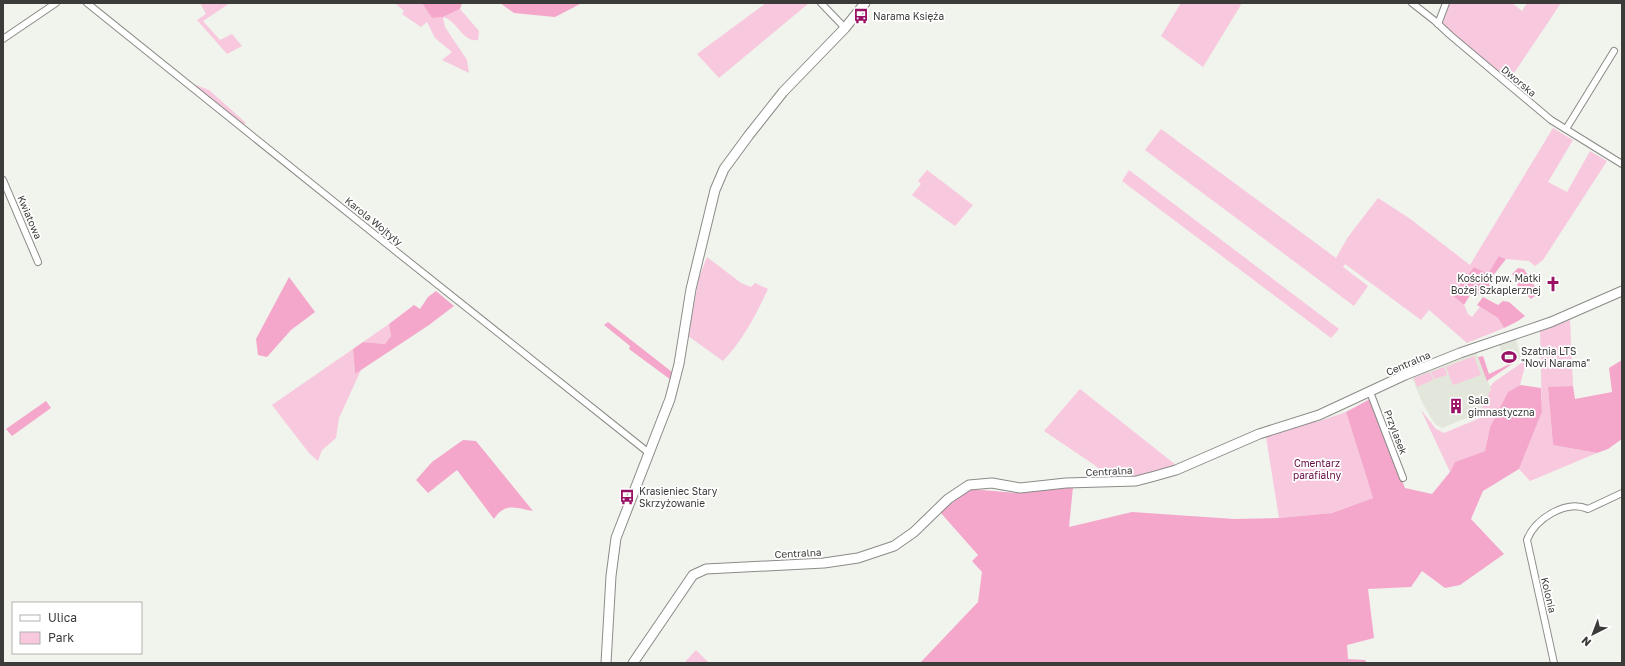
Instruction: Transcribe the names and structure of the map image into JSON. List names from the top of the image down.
{
  "streets": {
    "street": [
      "Dworska",
      "Kwiatowa",
      "Karola Wojtyły",
      "Centralna",
      "Przylasek",
      "Kolonia"
    ]
  },
  "crossings": [
    ["Centralna", "Przylasek"]
  ],
  "parks": ["Cmentarz parafialny"],
  "places": {
    "bus stop": ["Narama Księża", "Krasieniec Stary Skrzyżowanie"],
    "church": ["Kościół pw. Matki Bożej Szkaplerznej"],
    "sports": ["Szatnia LTS \"Novi Narama\""],
    "building": ["Sala gimnastyczna"]
  },
  "legend": ["Ulica", "Park"],
  "north": "bottom left"
}
